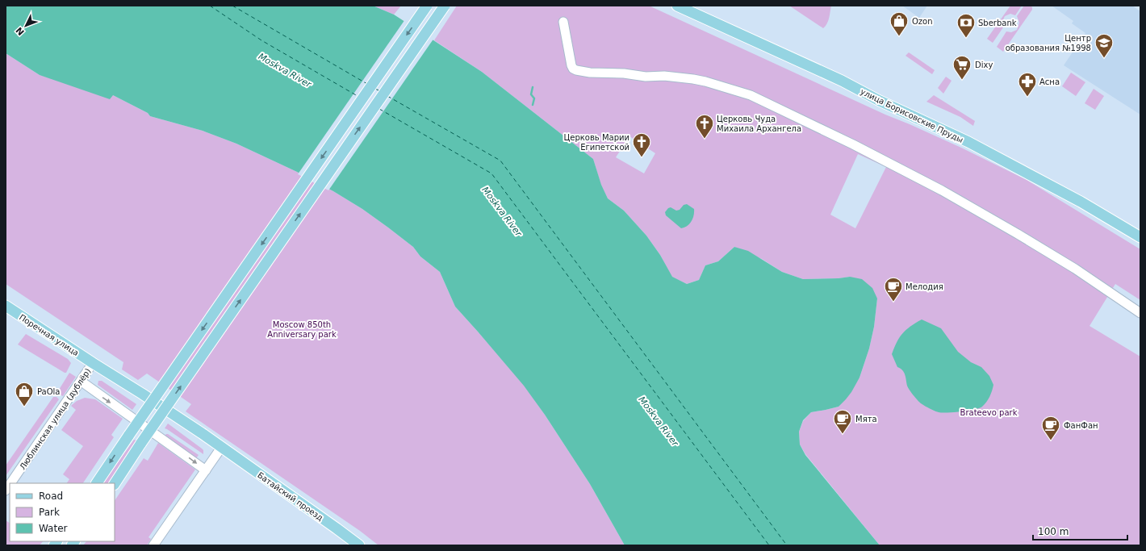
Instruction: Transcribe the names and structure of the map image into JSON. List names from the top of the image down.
{
  "streets": {
    "main road": ["улица Борисовские Пруды", "Поречная улица", "Батайский проезд"],
    "street": ["Люблинская улица (дублёр)"]
  },
  "crossings": [
    ["Поречная улица", "Люблинская улица (дублёр)"],
    ["Поречная улица", "Батайский проезд"]
  ],
  "water": ["Moskva River"],
  "parks": ["Moscow 850th Anniversary park", "Brateevo park"],
  "places": {
    "shop": ["Ozon", "PaOla"],
    "bank": ["Sberbank"],
    "school or university": ["Центр образования №1998"],
    "supermarket": ["Dixy"],
    "pharmacy": ["Асна"],
    "church": ["Церковь Чуда Михаила Архангела", "Церковь Марии Египетской"],
    "cafe": ["Мелодия", "Мята", "ФанФан"]
  },
  "legend": ["Road", "Park", "Water"],
  "scale_bar": "100 m",
  "north": "bottom left"
}
